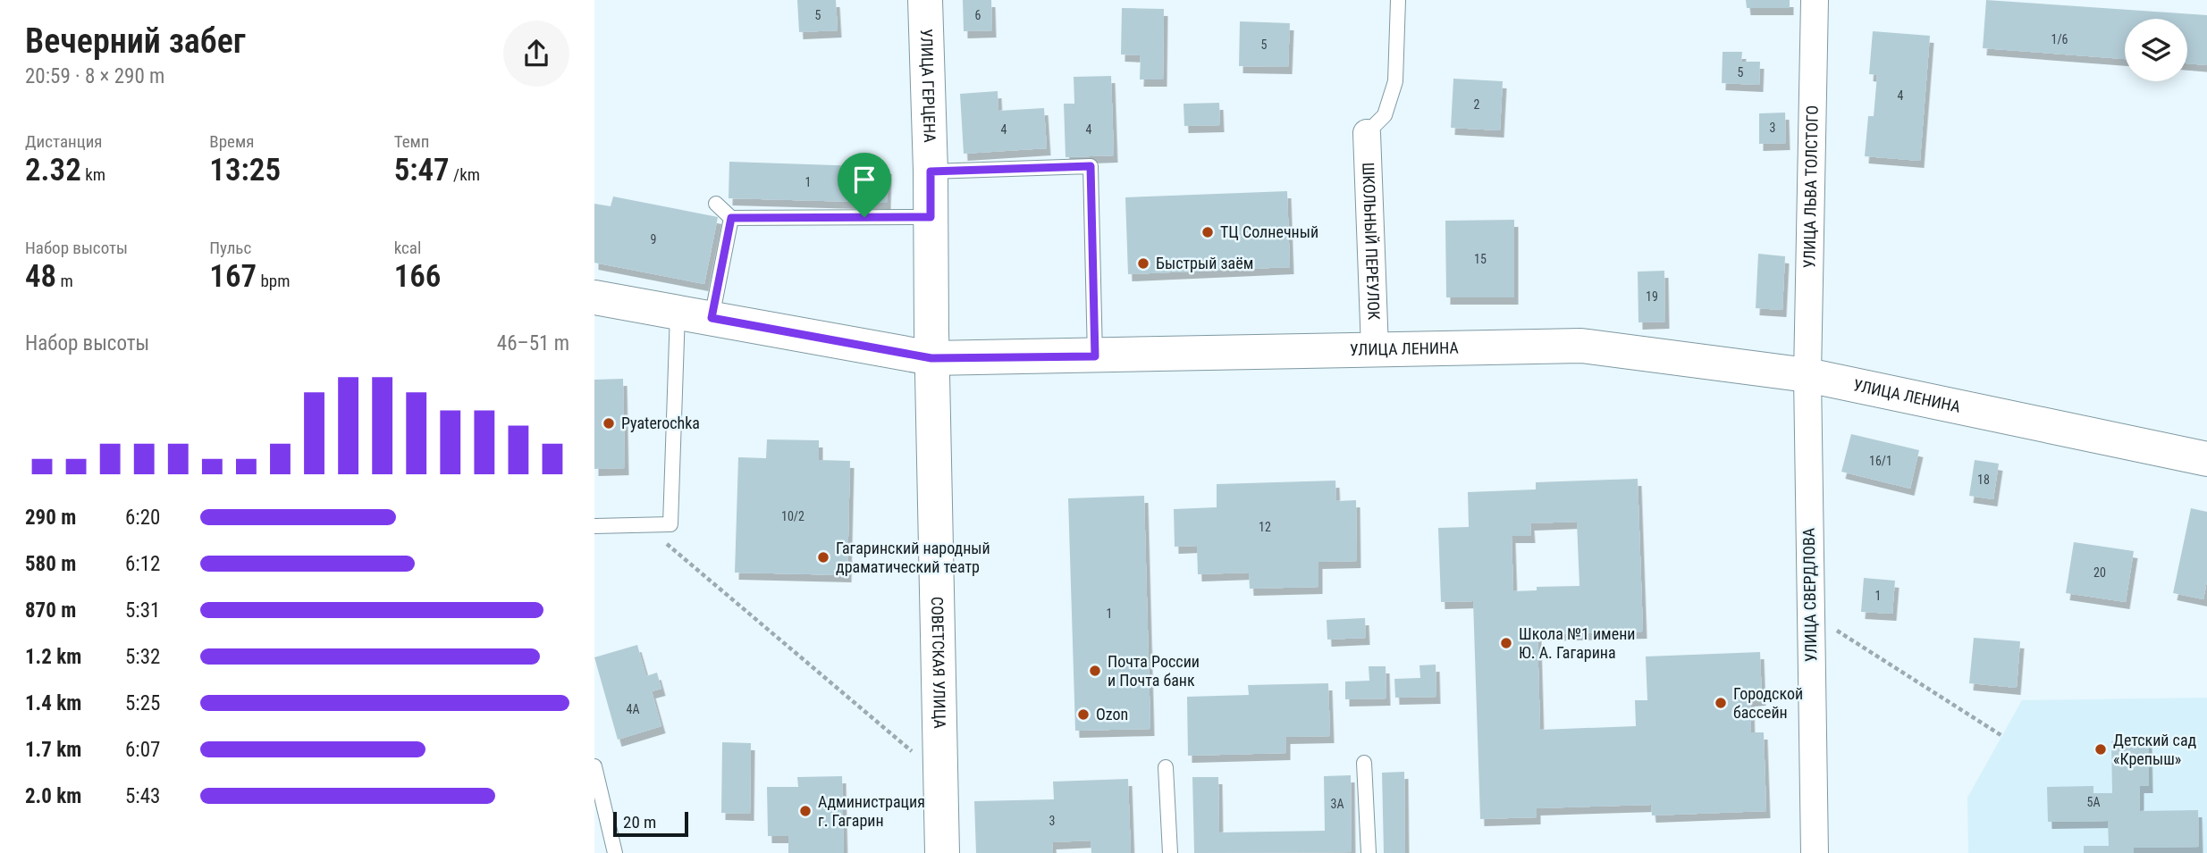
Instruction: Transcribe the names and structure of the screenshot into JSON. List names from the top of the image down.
{
  "streets": {
    "main road": ["УЛИЦА ГЕРЦЕНА", "УЛИЦА ЛЕНИНА", "СОВЕТСКАЯ УЛИЦА"],
    "street": ["УЛИЦА ЛЬВА ТОЛСТОГО", "ШКОЛЬНЫЙ ПЕРЕУЛОК", "УЛИЦА СВЕРДЛОВА"]
  },
  "crossings": [
    ["УЛИЦА ГЕРЦЕНА", "УЛИЦА ЛЕНИНА"],
    ["УЛИЦА ГЕРЦЕНА", "СОВЕТСКАЯ УЛИЦА"],
    ["УЛИЦА ЛЬВА ТОЛСТОГО", "УЛИЦА ЛЕНИНА"],
    ["УЛИЦА ЛЬВА ТОЛСТОГО", "УЛИЦА СВЕРДЛОВА"],
    ["ШКОЛЬНЫЙ ПЕРЕУЛОК", "УЛИЦА ЛЕНИНА"],
    ["УЛИЦА ЛЕНИНА", "УЛИЦА СВЕРДЛОВА"],
    ["УЛИЦА ЛЕНИНА", "СОВЕТСКАЯ УЛИЦА"]
  ],
  "places": [
    "ТЦ Солнечный",
    "Быстрый заём",
    "Pyaterochka",
    "Гагаринский народный драматический театр",
    "Школа №1 имени Ю. А. Гагарина",
    "Почта России и Почта банк",
    "Городской бассейн",
    "Ozon",
    "Детский сад «Крепыш»",
    "Администрация г. Гагарин"
  ],
  "house_numbers": [
    "5",
    "6",
    "1/6",
    "5",
    "5",
    "4",
    "2",
    "3",
    "4",
    "4",
    "1",
    "9",
    "15",
    "19",
    "16/1",
    "18",
    "10/2",
    "12",
    "20",
    "1",
    "1",
    "4А",
    "5А",
    "3А",
    "3"
  ],
  "scale_bar": "20 m",
  "page": {
    "heading": ["Вечерний забег", "20:59 · 8 × 290 m"],
    "stats": [
      ["Дистанция", "2.32 km"],
      ["Время", "13:25"],
      ["Темп", "5:47 /km"],
      ["Набор высоты", "48 m"],
      ["Пульс", "167 bpm"],
      ["kcal", "166"]
    ],
    "chart": ["Набор высоты", "46–51 m"],
    "list": [
      {
        "name": "290 m",
        "note": "6:20"
      },
      {
        "name": "580 m",
        "note": "6:12"
      },
      {
        "name": "870 m",
        "note": "5:31"
      },
      {
        "name": "1.2 km",
        "note": "5:32"
      },
      {
        "name": "1.4 km",
        "note": "5:25"
      },
      {
        "name": "1.7 km",
        "note": "6:07"
      },
      {
        "name": "2.0 km",
        "note": "5:43"
      }
    ],
    "scale": "20 m"
  }
}
